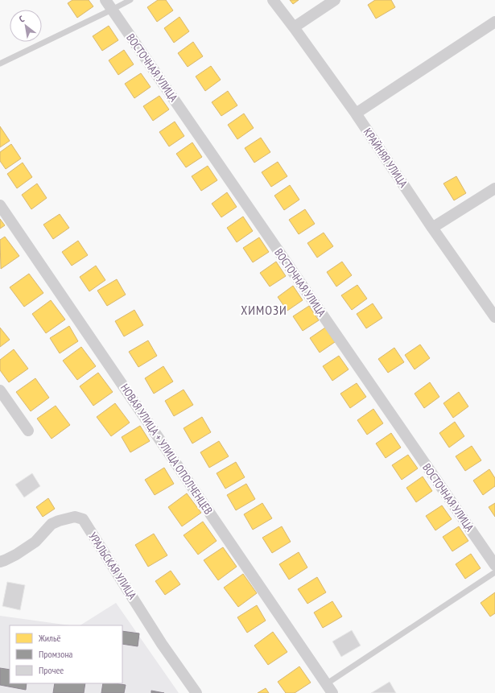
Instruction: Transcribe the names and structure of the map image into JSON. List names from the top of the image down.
{
  "streets": {
    "street": [
      "ВОСТОЧНАЯ УЛИЦА",
      "КРАЙНЯЯ УЛИЦА",
      "НОВАЯ УЛИЦА + УЛИЦА ОПОЛЧЕНЦЕВ",
      "УРАЛЬСКАЯ УЛИЦА"
    ]
  },
  "districts": ["ХИМОЗИ"],
  "legend": ["Жильё", "Промзона", "Прочее"],
  "north": "top left"
}
